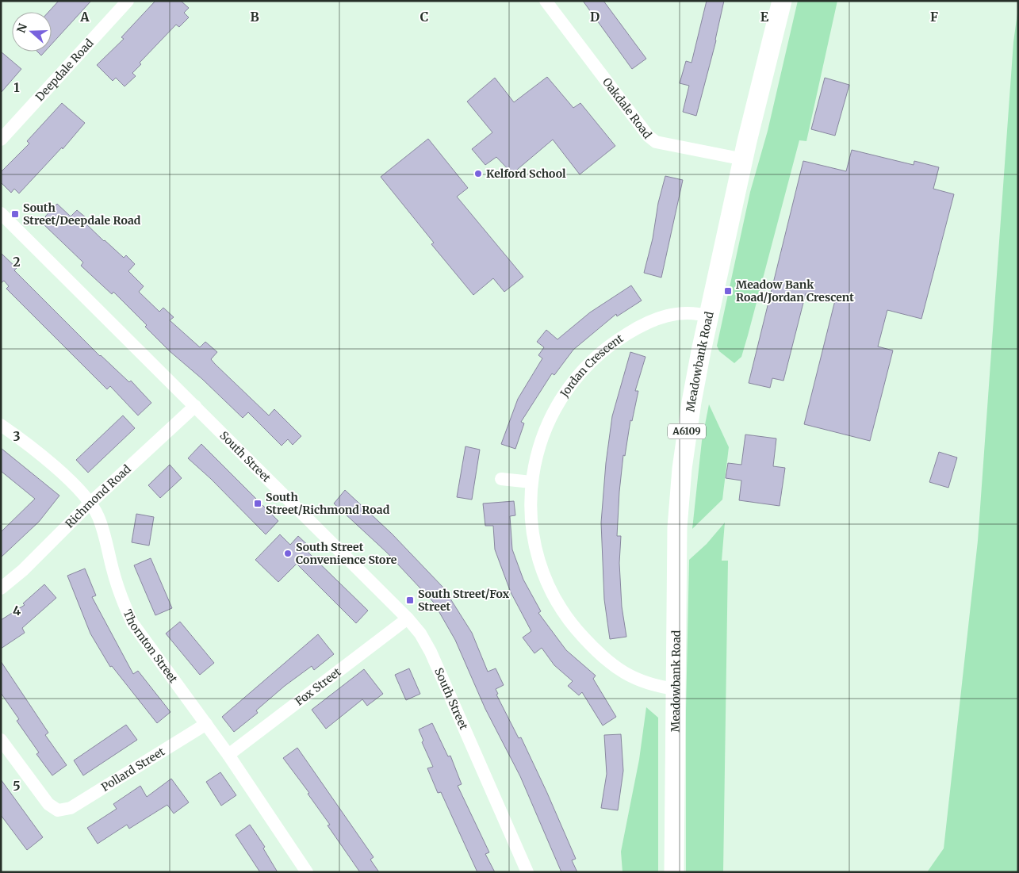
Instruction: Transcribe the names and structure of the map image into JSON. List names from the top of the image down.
{
  "streets": {
    "main road": ["Meadowbank Road", "A6109"],
    "street": [
      "Deepdale Road",
      "Oakdale Road",
      "Jordan Crescent",
      "South Street",
      "Richmond Road",
      "Thornton Street",
      "Fox Street",
      "Pollard Street"
    ]
  },
  "crossings": [
    ["Oakdale Road", "Meadowbank Road"],
    ["Meadowbank Road", "Jordan Crescent"],
    ["South Street", "Richmond Road"],
    ["South Street", "Fox Street"],
    ["Richmond Road", "Thornton Street"],
    ["Thornton Street", "Fox Street"],
    ["Thornton Street", "Pollard Street"]
  ],
  "places": {
    "other": ["Kelford School", "South Street Convenience Store"],
    "transit": [
      "South Street/Deepdale Road",
      "Meadow Bank Road/Jordan Crescent",
      "South Street/Richmond Road",
      "South Street/Fox Street"
    ]
  },
  "north": "left",
  "grid": {
    "columns": [
      "A",
      "B",
      "C",
      "D",
      "E",
      "F"
    ],
    "rows": [
      "1",
      "2",
      "3",
      "4",
      "5"
    ]
  }
}
